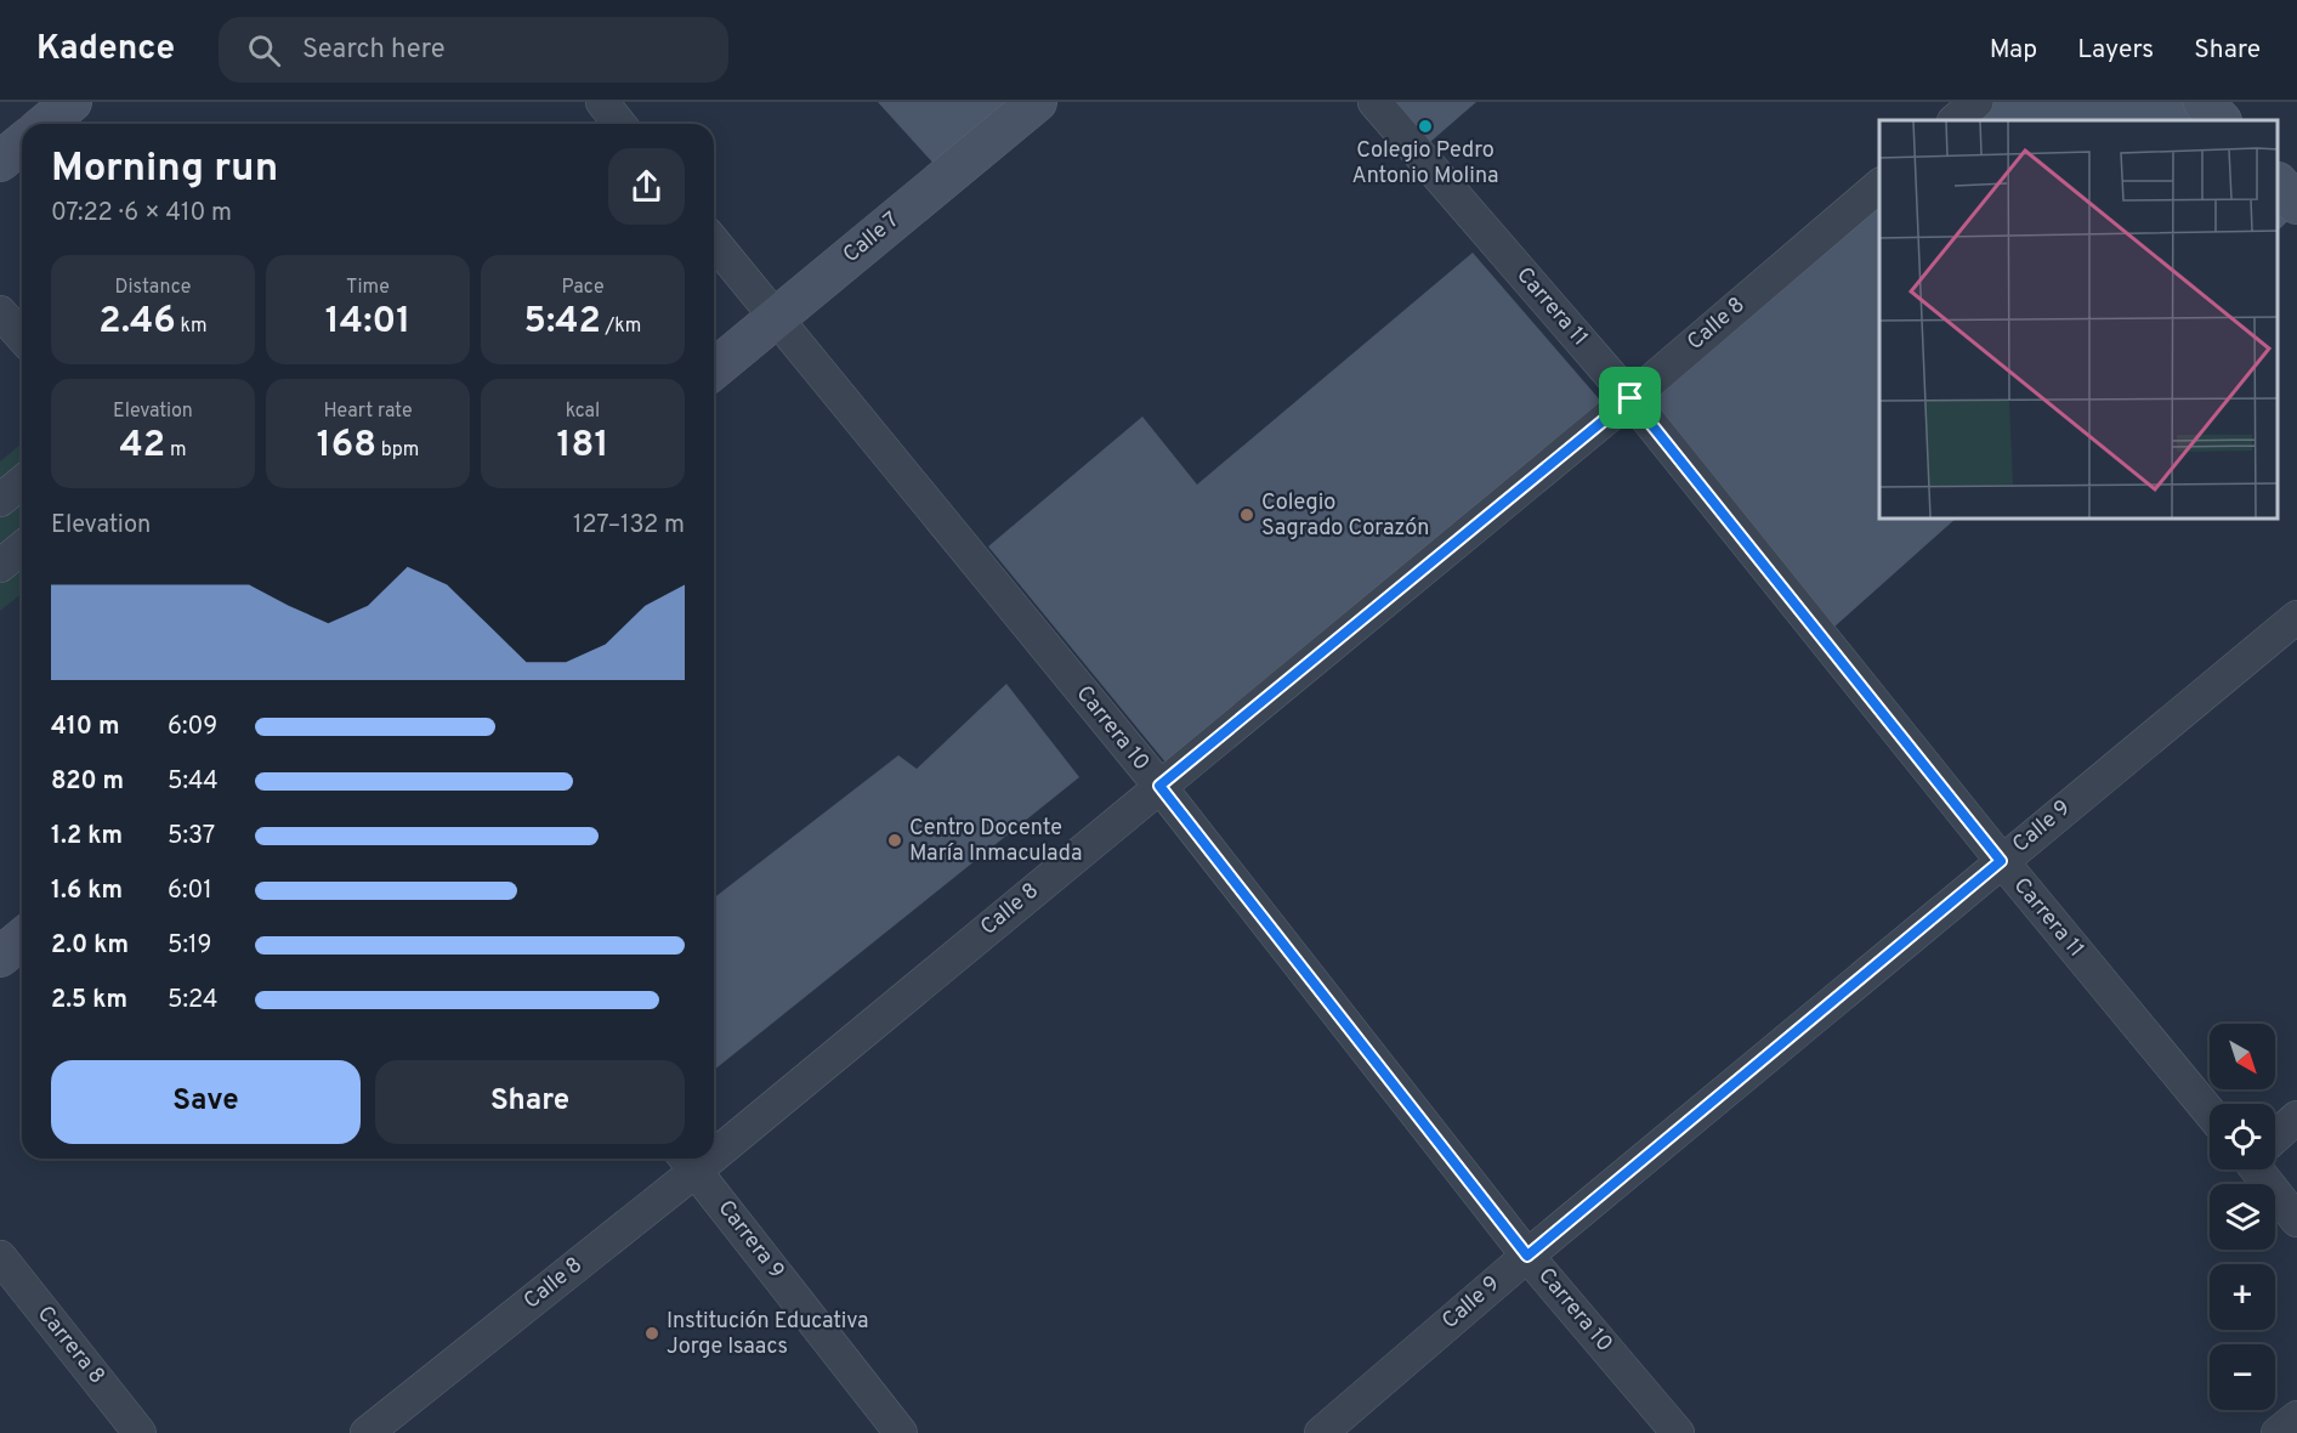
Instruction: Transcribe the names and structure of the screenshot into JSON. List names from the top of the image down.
{
  "streets": {
    "street": [
      "Calle 7",
      "Carrera 11",
      "Calle 8",
      "Carrera 10",
      "Calle 9",
      "Carrera 9",
      "Carrera 8"
    ]
  },
  "crossings": [
    ["Calle 7", "Carrera 10"],
    ["Carrera 11", "Calle 8"],
    ["Carrera 11", "Calle 9"],
    ["Calle 8", "Carrera 10"],
    ["Calle 8", "Carrera 9"],
    ["Carrera 10", "Calle 9"]
  ],
  "places": [
    "Colegio Pedro Antonio Molina",
    "Colegio Sagrado Corazón",
    "Centro Docente María Inmaculada",
    "Institución Educativa Jorge Isaacs"
  ],
  "north": "bottom right",
  "page": {
    "header": "Kadence",
    "search": "Search here",
    "nav": ["Map", "Layers", "Share"],
    "heading": ["Morning run", "07:22 · 6 × 410 m"],
    "stats": [
      ["Distance", "2.46 km"],
      ["Time", "14:01"],
      ["Pace", "5:42 /km"],
      ["Elevation", "42 m"],
      ["Heart rate", "168 bpm"],
      ["kcal", "181"]
    ],
    "chart": ["Elevation", "127–132 m"],
    "list": [
      {
        "name": "410 m",
        "note": "6:09"
      },
      {
        "name": "820 m",
        "note": "5:44"
      },
      {
        "name": "1.2 km",
        "note": "5:37"
      },
      {
        "name": "1.6 km",
        "note": "6:01"
      },
      {
        "name": "2.0 km",
        "note": "5:19"
      },
      {
        "name": "2.5 km",
        "note": "5:24"
      }
    ],
    "map_buttons": ["+", "−"],
    "buttons": ["Save", "Share"]
  }
}
